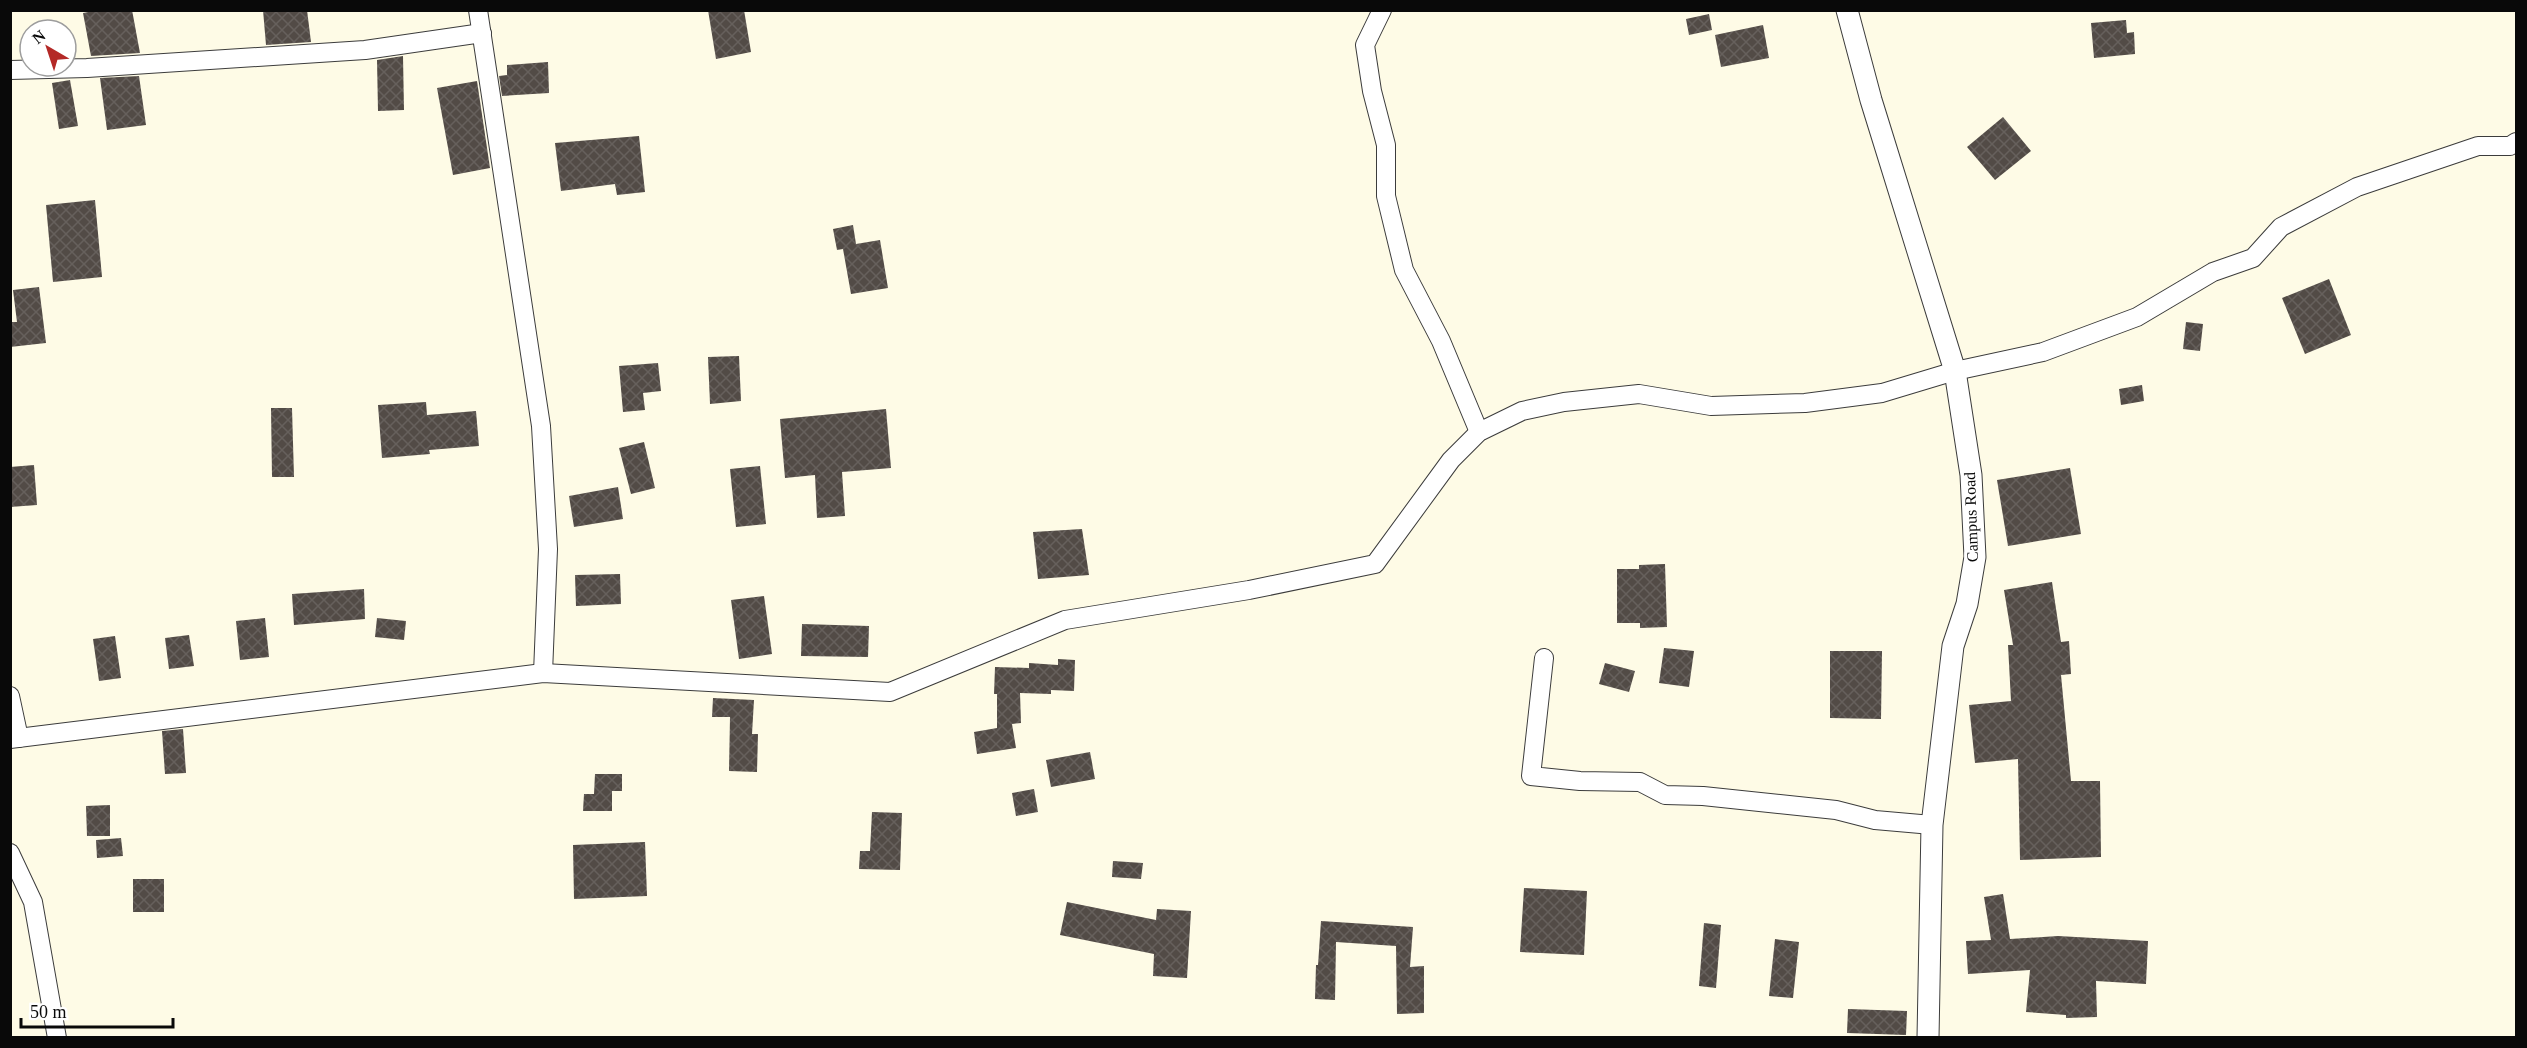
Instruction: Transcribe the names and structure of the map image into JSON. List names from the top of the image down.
{
  "streets": {
    "street": ["Campus Road"]
  },
  "scale_bar": "50 m",
  "north": "top left"
}
